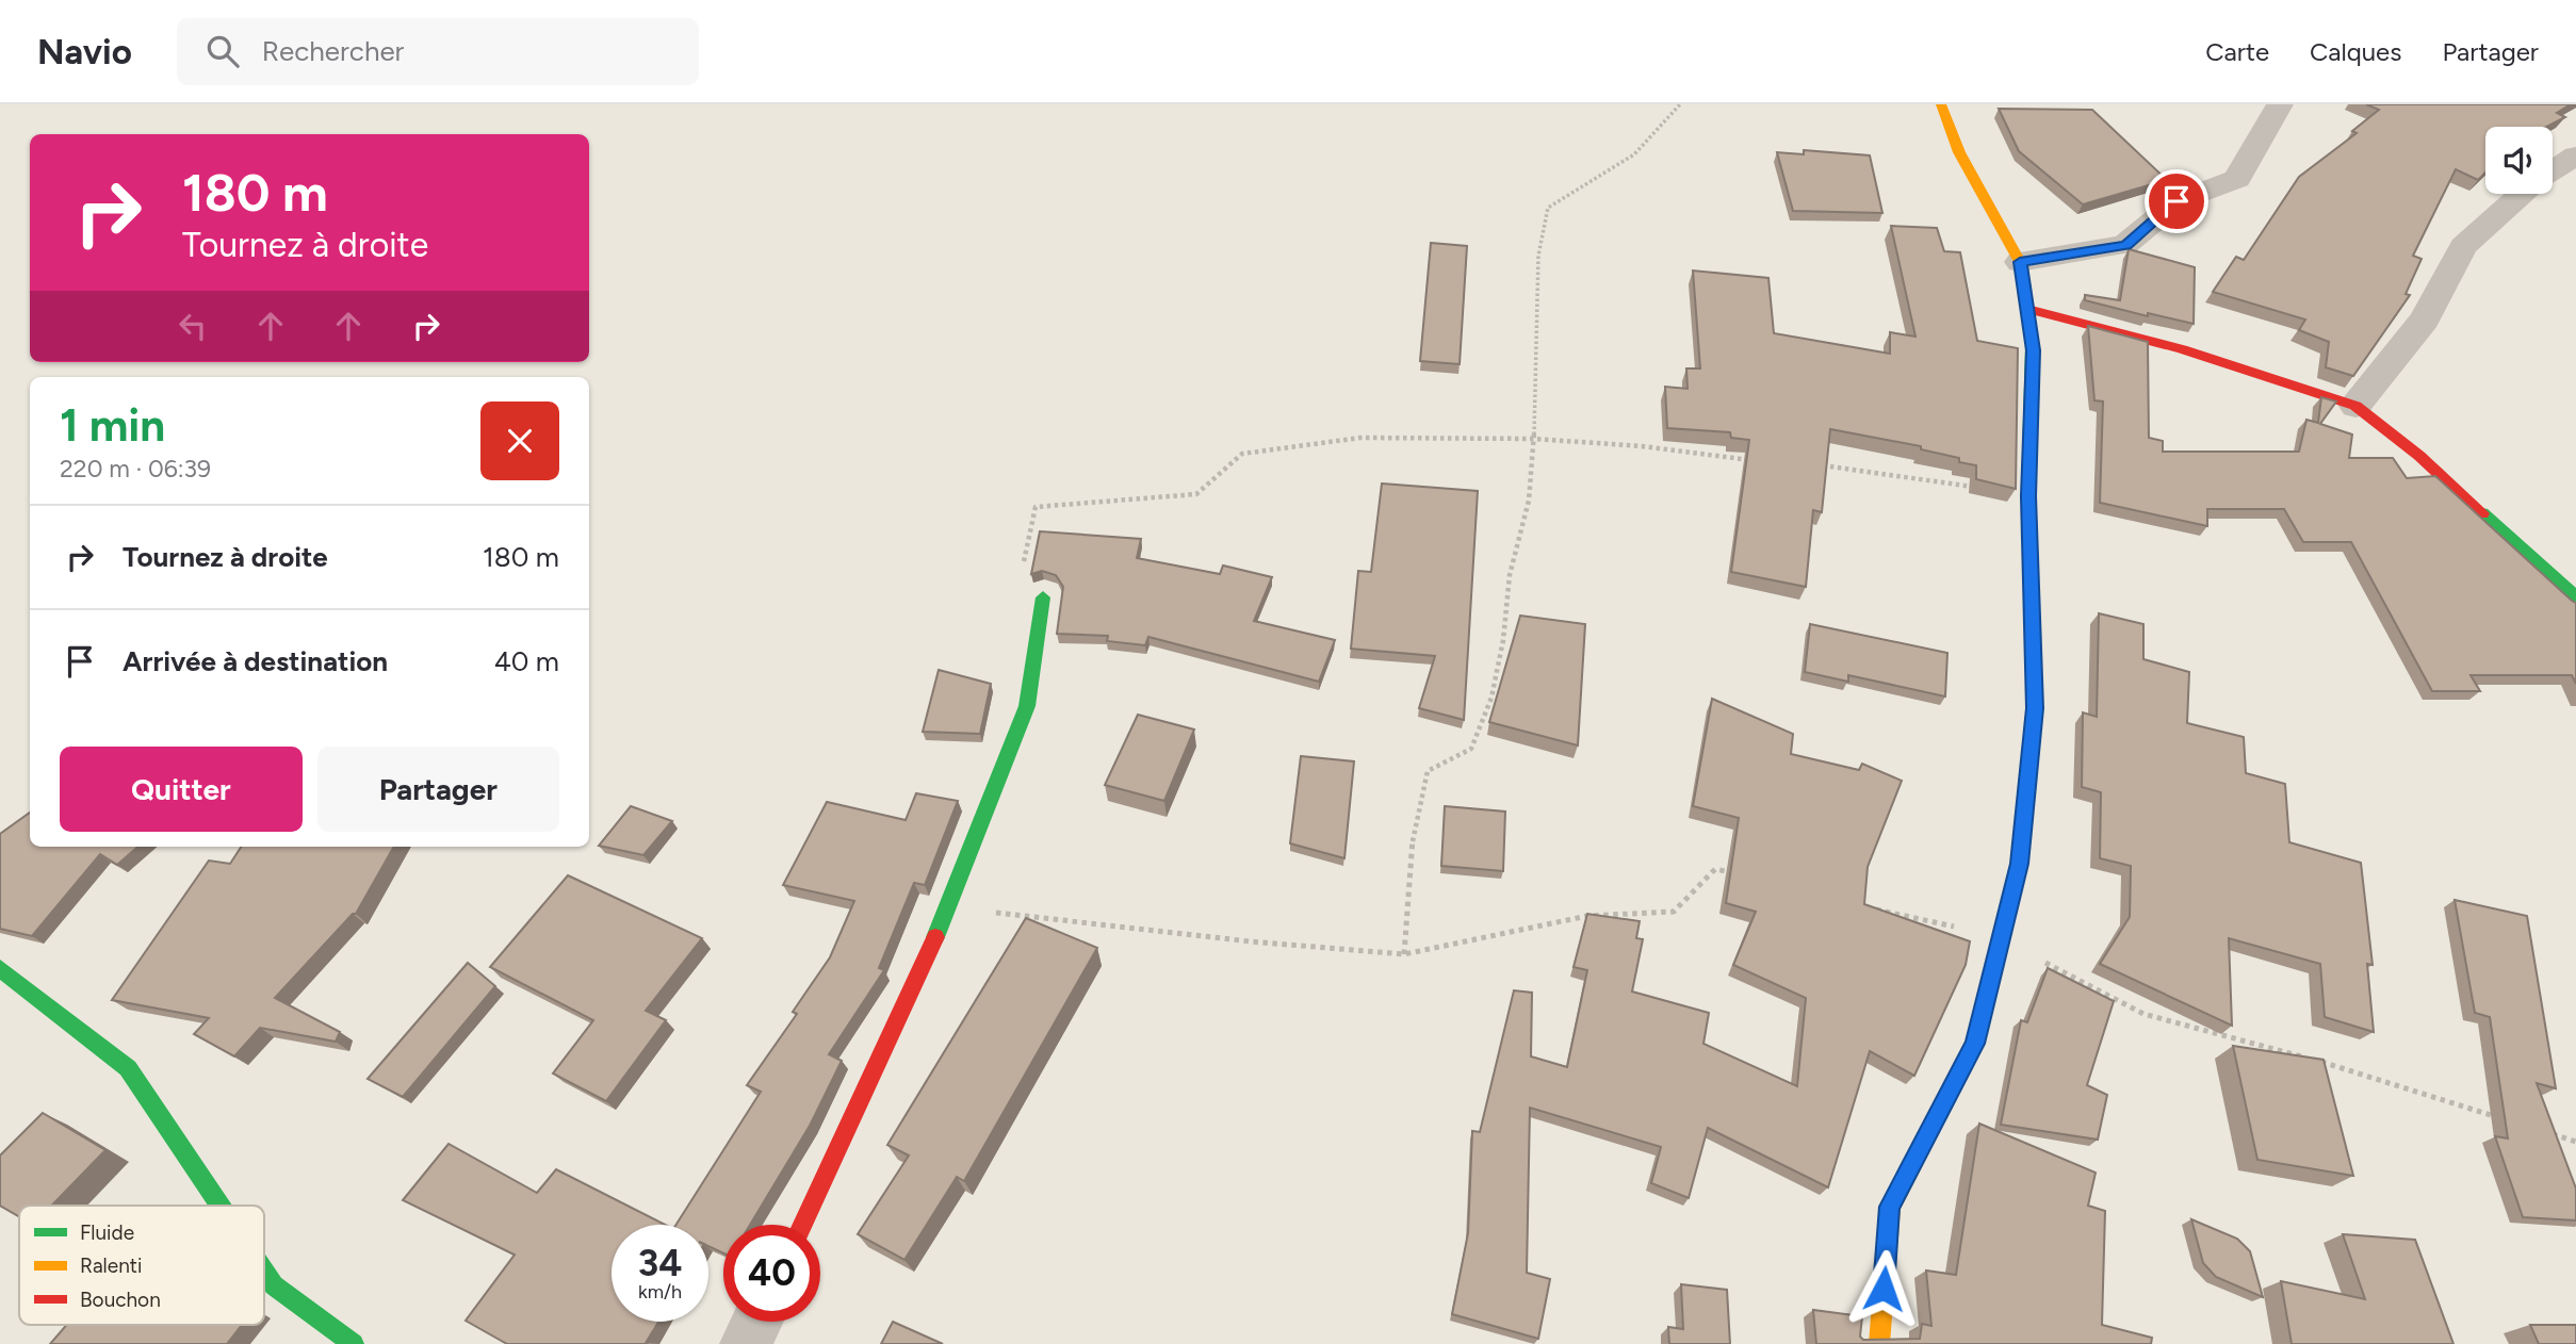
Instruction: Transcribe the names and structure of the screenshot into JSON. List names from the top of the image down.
{
  "legend": ["Fluide", "Ralenti", "Bouchon"],
  "page": {
    "header": "Navio",
    "search": "Rechercher",
    "nav": ["Carte", "Calques", "Partager"],
    "turn": ["180 m", "Tournez à droite"],
    "heading": ["1 min", "220 m · 06:39"],
    "list": [
      {
        "name": "Tournez à droite",
        "value": "180 m"
      },
      {
        "name": "Arrivée à destination",
        "value": "40 m"
      }
    ],
    "buttons": ["Quitter", "Partager"],
    "speed": "34 km/h",
    "limit": "40"
  }
}
